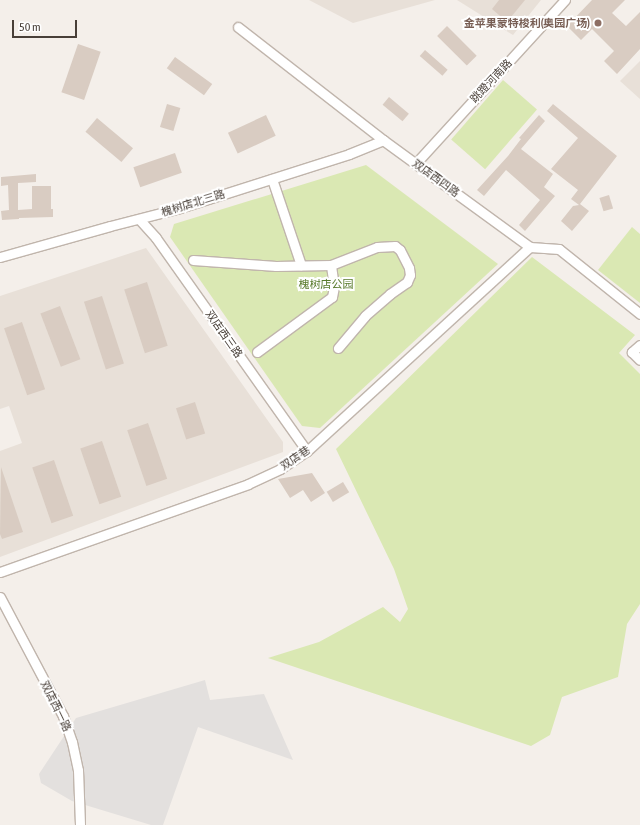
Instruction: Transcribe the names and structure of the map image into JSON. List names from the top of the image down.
{
  "streets": {
    "street": [
      "跳蹬河南路",
      "双店西四路",
      "槐树店北三路",
      "双店西三路",
      "双店巷",
      "双店西一路"
    ]
  },
  "crossings": [
    ["跳蹬河南路", "双店西四路"],
    ["双店西四路", "槐树店北三路"],
    ["双店西四路", "双店巷"],
    ["槐树店北三路", "双店西三路"],
    ["双店西三路", "双店巷"]
  ],
  "parks": ["槐树店公园"],
  "places": ["金苹果蒙特梭利(奥园广场)"],
  "scale_bar": "50 m"
}
